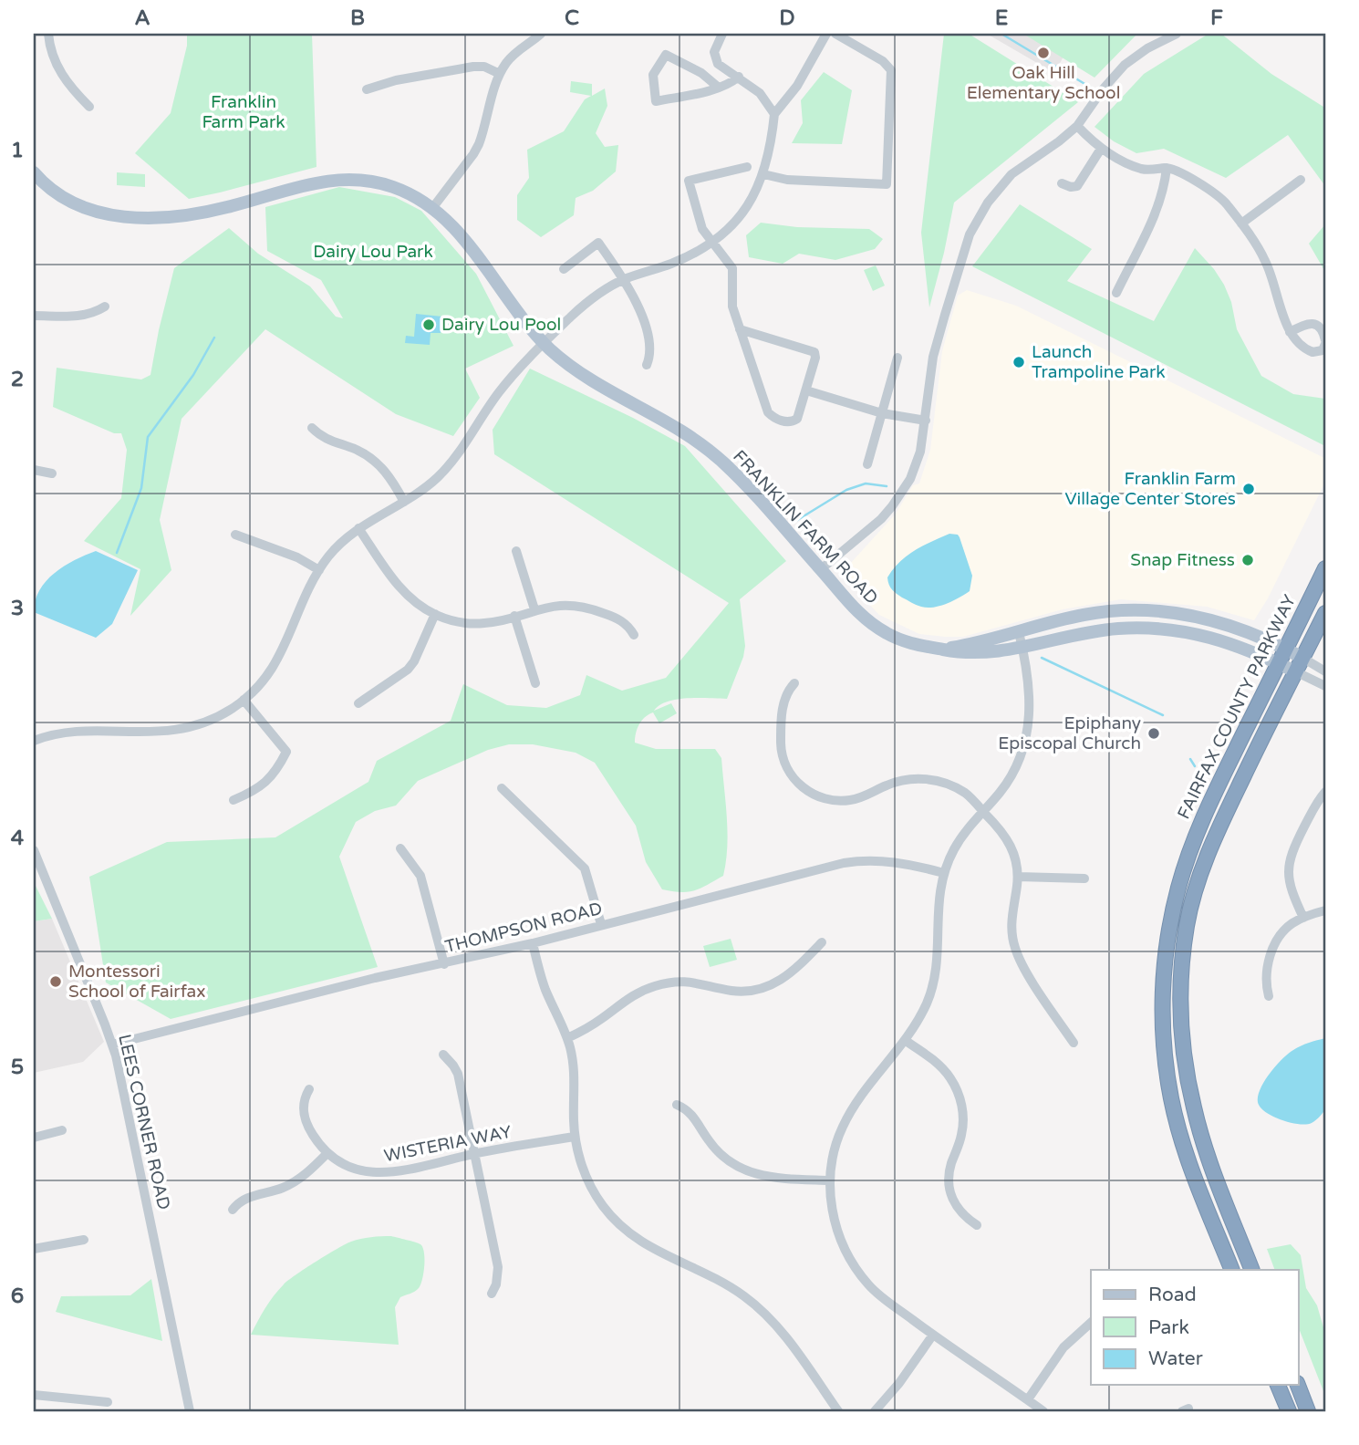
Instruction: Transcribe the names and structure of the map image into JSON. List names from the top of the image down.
{
  "streets": {
    "highway": ["FAIRFAX COUNTY PARKWAY"],
    "main road": ["FRANKLIN FARM ROAD"],
    "street": ["THOMPSON ROAD", "LEES CORNER ROAD", "WISTERIA WAY"]
  },
  "crossings": [
    ["FRANKLIN FARM ROAD", "FAIRFAX COUNTY PARKWAY"],
    ["THOMPSON ROAD", "LEES CORNER ROAD"]
  ],
  "parks": ["Franklin Farm Park", "Dairy Lou Park"],
  "places": [
    "Oak Hill Elementary School",
    "Dairy Lou Pool",
    "Launch Trampoline Park",
    "Franklin Farm Village Center Stores",
    "Snap Fitness",
    "Epiphany Episcopal Church",
    "Montessori School of Fairfax"
  ],
  "legend": ["Road", "Park", "Water"],
  "grid": {
    "columns": [
      "A",
      "B",
      "C",
      "D",
      "E",
      "F"
    ],
    "rows": [
      "1",
      "2",
      "3",
      "4",
      "5",
      "6"
    ]
  }
}
